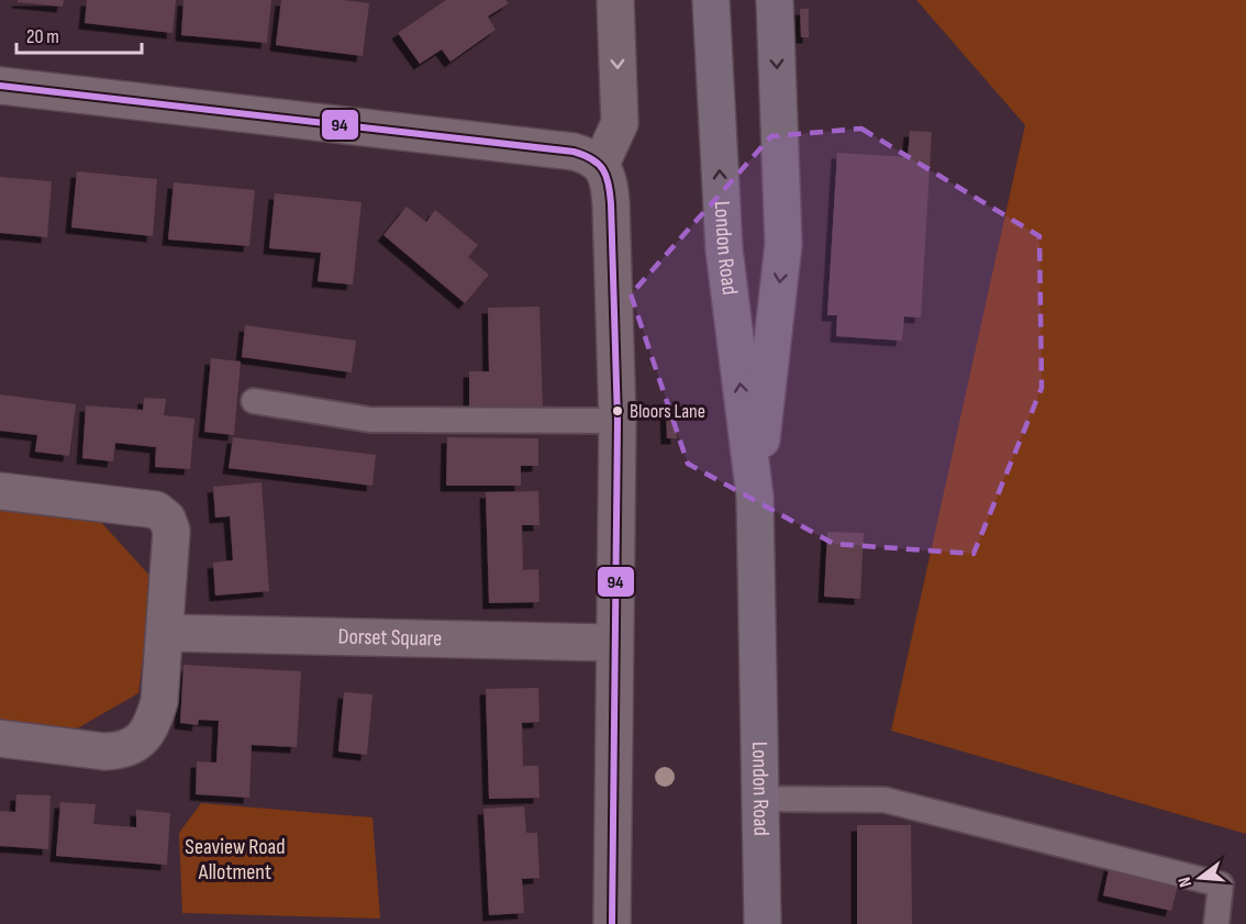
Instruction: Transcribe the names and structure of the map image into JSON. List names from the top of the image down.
{
  "streets": {
    "main road": ["London Road"],
    "street": ["Dorset Square"]
  },
  "parks": ["Seaview Road Allotment"],
  "places": ["Bloors Lane"],
  "lines": ["transit line 94"],
  "scale_bar": "20 m",
  "north": "left"
}
